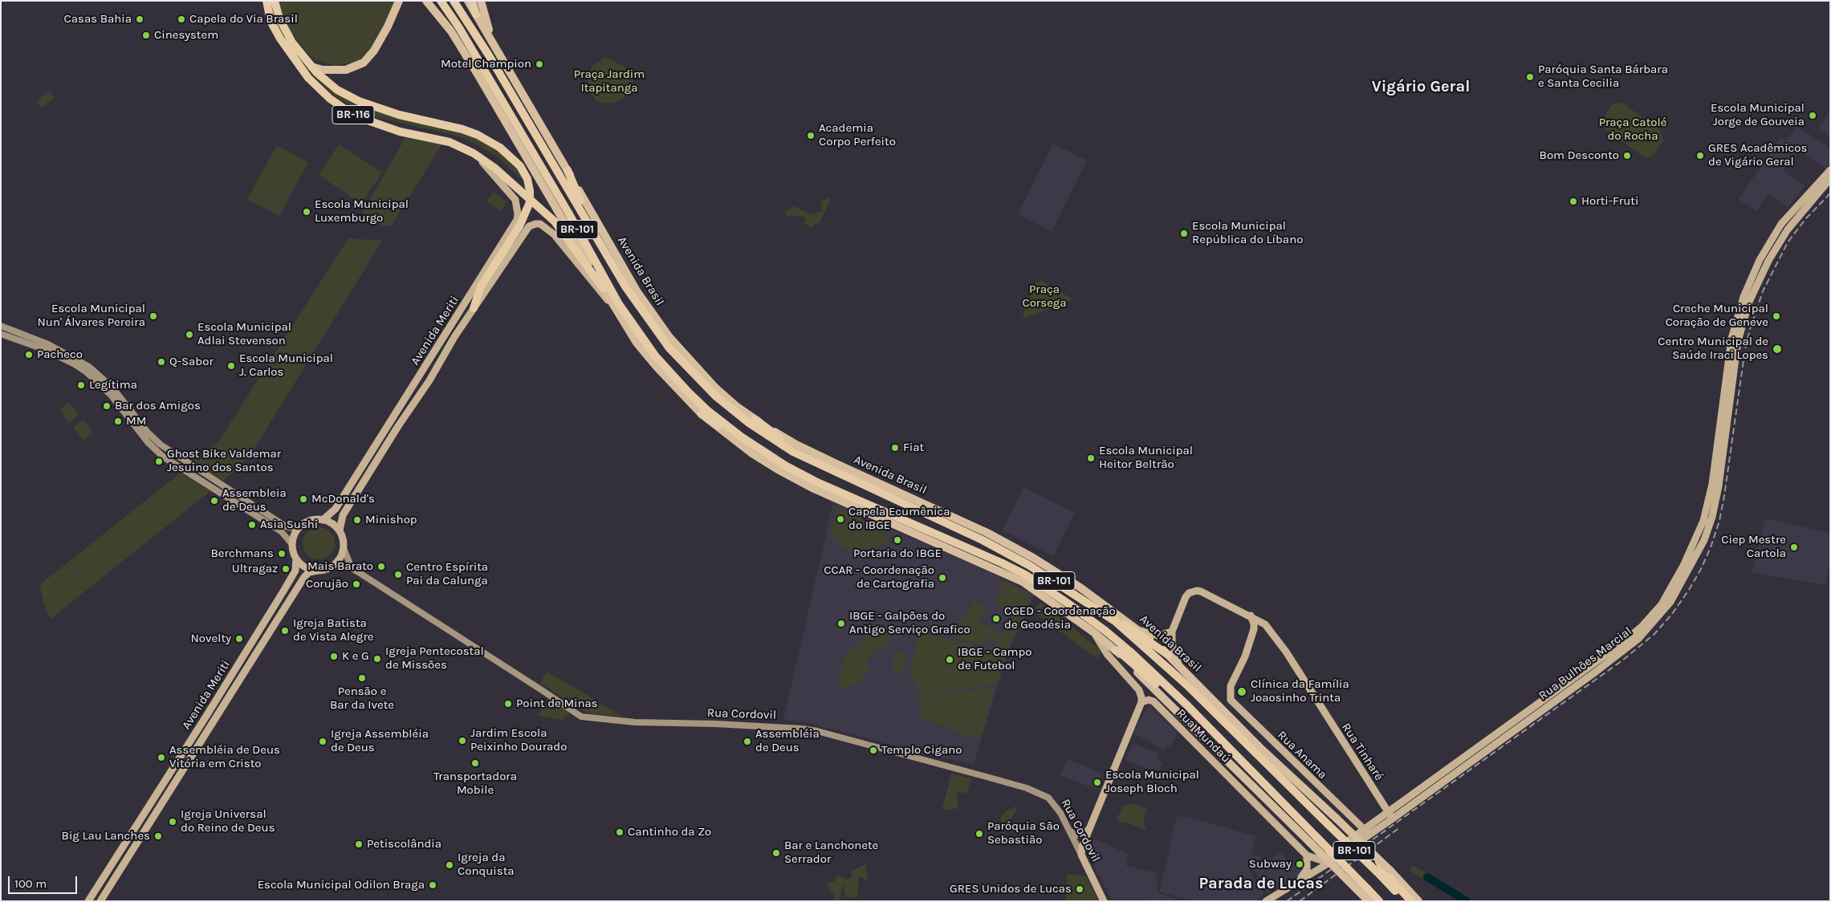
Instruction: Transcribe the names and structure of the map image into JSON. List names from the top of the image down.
{
  "streets": {
    "highway": ["BR-116", "BR-101", "Avenida Brasil"],
    "main road": [
      "Avenida Meriti",
      "Rua Bulhões Marcial",
      "Rua Cordovil",
      "Rua Mundaú",
      "Rua Tinharé",
      "Rua Anama"
    ]
  },
  "crossings": [
    ["BR-116", "BR-101"],
    ["BR-116", "Avenida Meriti"],
    ["BR-101", "Avenida Brasil"],
    ["BR-101", "Avenida Meriti"],
    ["Avenida Meriti", "Rua Cordovil"],
    ["Rua Bulhões Marcial", "Rua Mundaú"],
    ["Rua Bulhões Marcial", "Rua Tinharé"],
    ["Rua Bulhões Marcial", "Rua Anama"]
  ],
  "districts": ["Vigário Geral", "Parada de Lucas"],
  "parks": ["Praça Jardim Itapitanga", "Praça Catolé do Rocha", "Praça Corsega"],
  "places": [
    "Casas Bahia",
    "Capela do Via Brasil",
    "Cinesystem",
    "Motel Champion",
    "Paróquia Santa Bárbara e Santa Cecilia",
    "Escola Municipal Jorge de Gouveia",
    "Academia Corpo Perfeito",
    "Bom Desconto",
    "GRES Acadêmicos de Vigário Geral",
    "Horti-Fruti",
    "Escola Municipal Luxemburgo",
    "Escola Municipal República do Líbano",
    "Escola Municipal Nun' Álvares Pereira",
    "Creche Municipal Coração de Geneve",
    "Escola Municipal Adlai Stevenson",
    "Centro Municipal de Saúde Iraci Lopes",
    "Pacheco",
    "Q-Sabor",
    "Escola Municipal J. Carlos",
    "Legítima",
    "Bar dos Amigos",
    "MM",
    "Fiat",
    "Escola Municipal Heitor Beltrão",
    "Ghost Bike Valdemar Jesuino dos Santos",
    "McDonald's",
    "Assembleia de Deus",
    "Capela Ecumênica do IBGE",
    "Minishop",
    "Asia Sushi",
    "Portaria do IBGE",
    "Ciep Mestre Cartola",
    "Berchmans",
    "Mais Barato",
    "Ultragaz",
    "Centro Espírita Pai da Calunga",
    "CCAR - Coordenação de Cartografia",
    "Corujão",
    "CGED - Coordenação de Geodésia",
    "IBGE - Galpões do Antigo Serviço Grafico",
    "Igreja Batista de Vista Alegre",
    "Novelty",
    "K e G",
    "Igreja Pentecostal de Missões",
    "IBGE - Campo de Futebol",
    "Pensão e Bar da Ivete",
    "Clínica da Família Joaosinho Trinta",
    "Point de Minas",
    "Jardim Escola Peixinho Dourado",
    "Igreja Assembléia de Deus",
    "Assembléia de Deus",
    "Templo Cigano",
    "Assembléia de Deus Vitória em Cristo",
    "Transportadora Mobile",
    "Escola Municipal Joseph Bloch",
    "Igreja Universal do Reino de Deus",
    "Cantinho da Zo",
    "Paróquia São Sebastião",
    "Big Lau Lanches",
    "Petiscolândia",
    "Bar e Lanchonete Serrador",
    "Subway",
    "Igreja da Conquista",
    "Escola Municipal Odilon Braga",
    "GRES Unidos de Lucas"
  ],
  "scale_bar": "100 m"
}
